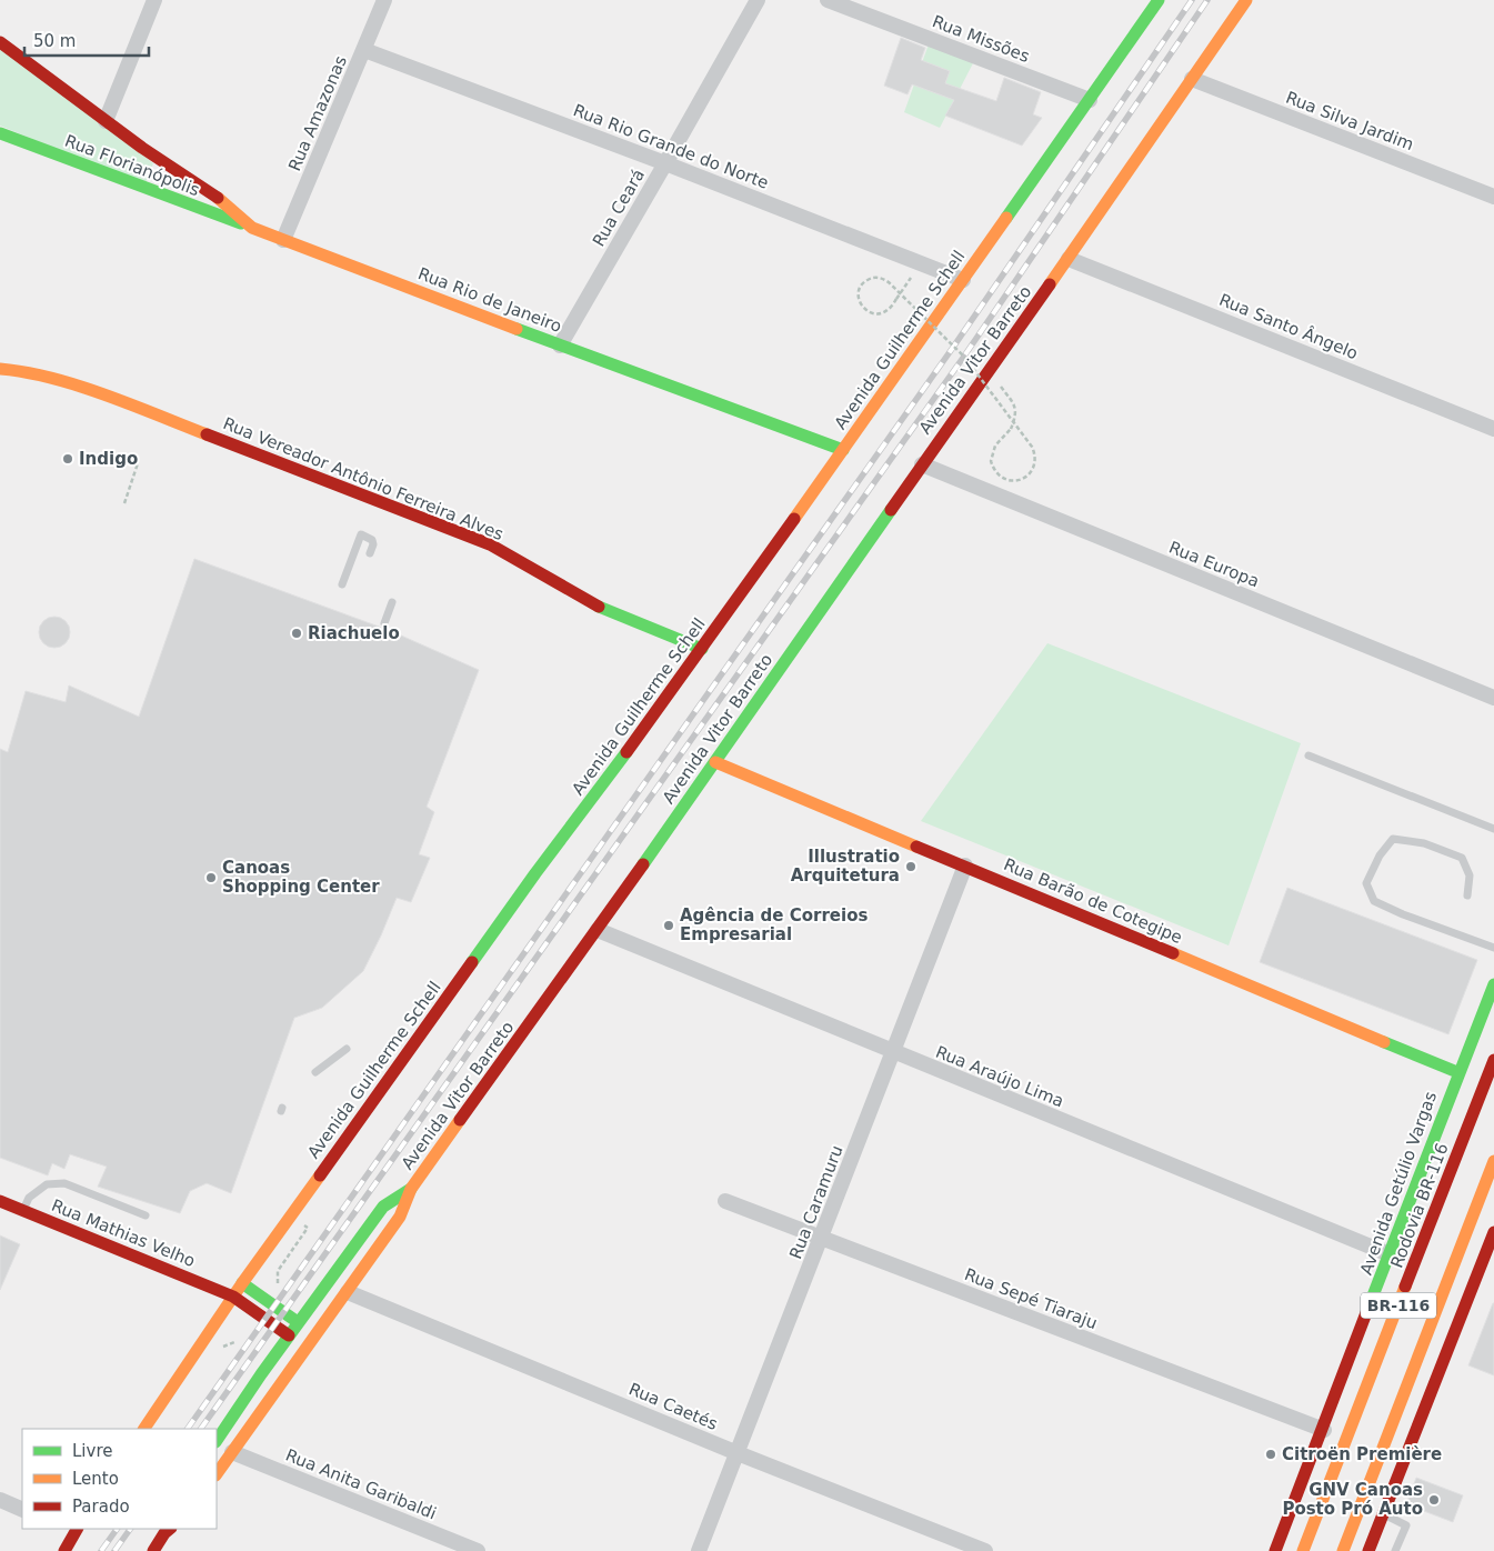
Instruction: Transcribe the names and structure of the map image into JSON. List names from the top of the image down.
{
  "streets": {
    "main road": [
      "Rua Florianópolis",
      "Rua Rio de Janeiro",
      "Avenida Guilherme Schell",
      "Avenida Vitor Barreto",
      "Rua Vereador Antônio Ferreira Alves",
      "Rua Barão de Cotegipe",
      "Avenida Getúlio Vargas",
      "Rodovia BR-116",
      "Rua Mathias Velho",
      "BR-116"
    ],
    "street": [
      "Rua Missões",
      "Rua Amazonas",
      "Rua Silva Jardim",
      "Rua Rio Grande do Norte",
      "Rua Ceará",
      "Rua Santo Ângelo",
      "Rua Europa",
      "Rua Araújo Lima",
      "Rua Caramuru",
      "Rua Sepé Tiaraju",
      "Rua Caetés",
      "Rua Anita Garibaldi"
    ]
  },
  "crossings": [
    ["Rua Missões", "Avenida Guilherme Schell"],
    ["Rua Amazonas", "Rua Rio Grande do Norte"],
    ["Rua Amazonas", "Rua Rio de Janeiro"],
    ["Rua Silva Jardim", "Avenida Vitor Barreto"],
    ["Rua Rio Grande do Norte", "Rua Ceará"],
    ["Rua Rio Grande do Norte", "Avenida Guilherme Schell"],
    ["Rua Florianópolis", "Rua Rio de Janeiro"],
    ["Rua Ceará", "Rua Rio de Janeiro"],
    ["Rua Rio de Janeiro", "Avenida Guilherme Schell"],
    ["Rua Santo Ângelo", "Avenida Vitor Barreto"],
    ["Avenida Guilherme Schell", "Rua Vereador Antônio Ferreira Alves"],
    ["Avenida Guilherme Schell", "Rua Mathias Velho"],
    ["Avenida Vitor Barreto", "Rua Europa"],
    ["Avenida Vitor Barreto", "Rua Barão de Cotegipe"],
    ["Avenida Vitor Barreto", "Rua Araújo Lima"],
    ["Avenida Vitor Barreto", "Rua Caetés"],
    ["Avenida Vitor Barreto", "Rua Anita Garibaldi"],
    ["Rua Barão de Cotegipe", "Avenida Getúlio Vargas"],
    ["Rua Barão de Cotegipe", "Rua Caramuru"],
    ["Rua Araújo Lima", "Avenida Getúlio Vargas"],
    ["Rua Araújo Lima", "Rua Caramuru"],
    ["Avenida Getúlio Vargas", "Rua Sepé Tiaraju"],
    ["Rua Caramuru", "Rua Sepé Tiaraju"],
    ["Rua Caramuru", "Rua Caetés"]
  ],
  "places": [
    "Indigo",
    "Riachuelo",
    "Illustratio Arquitetura",
    "Canoas Shopping Center",
    "Agência de Correios Empresarial",
    "Citroën Première",
    "GNV Canoas Posto Pró Auto"
  ],
  "legend": ["Livre", "Lento", "Parado"],
  "scale_bar": "50 m"
}
